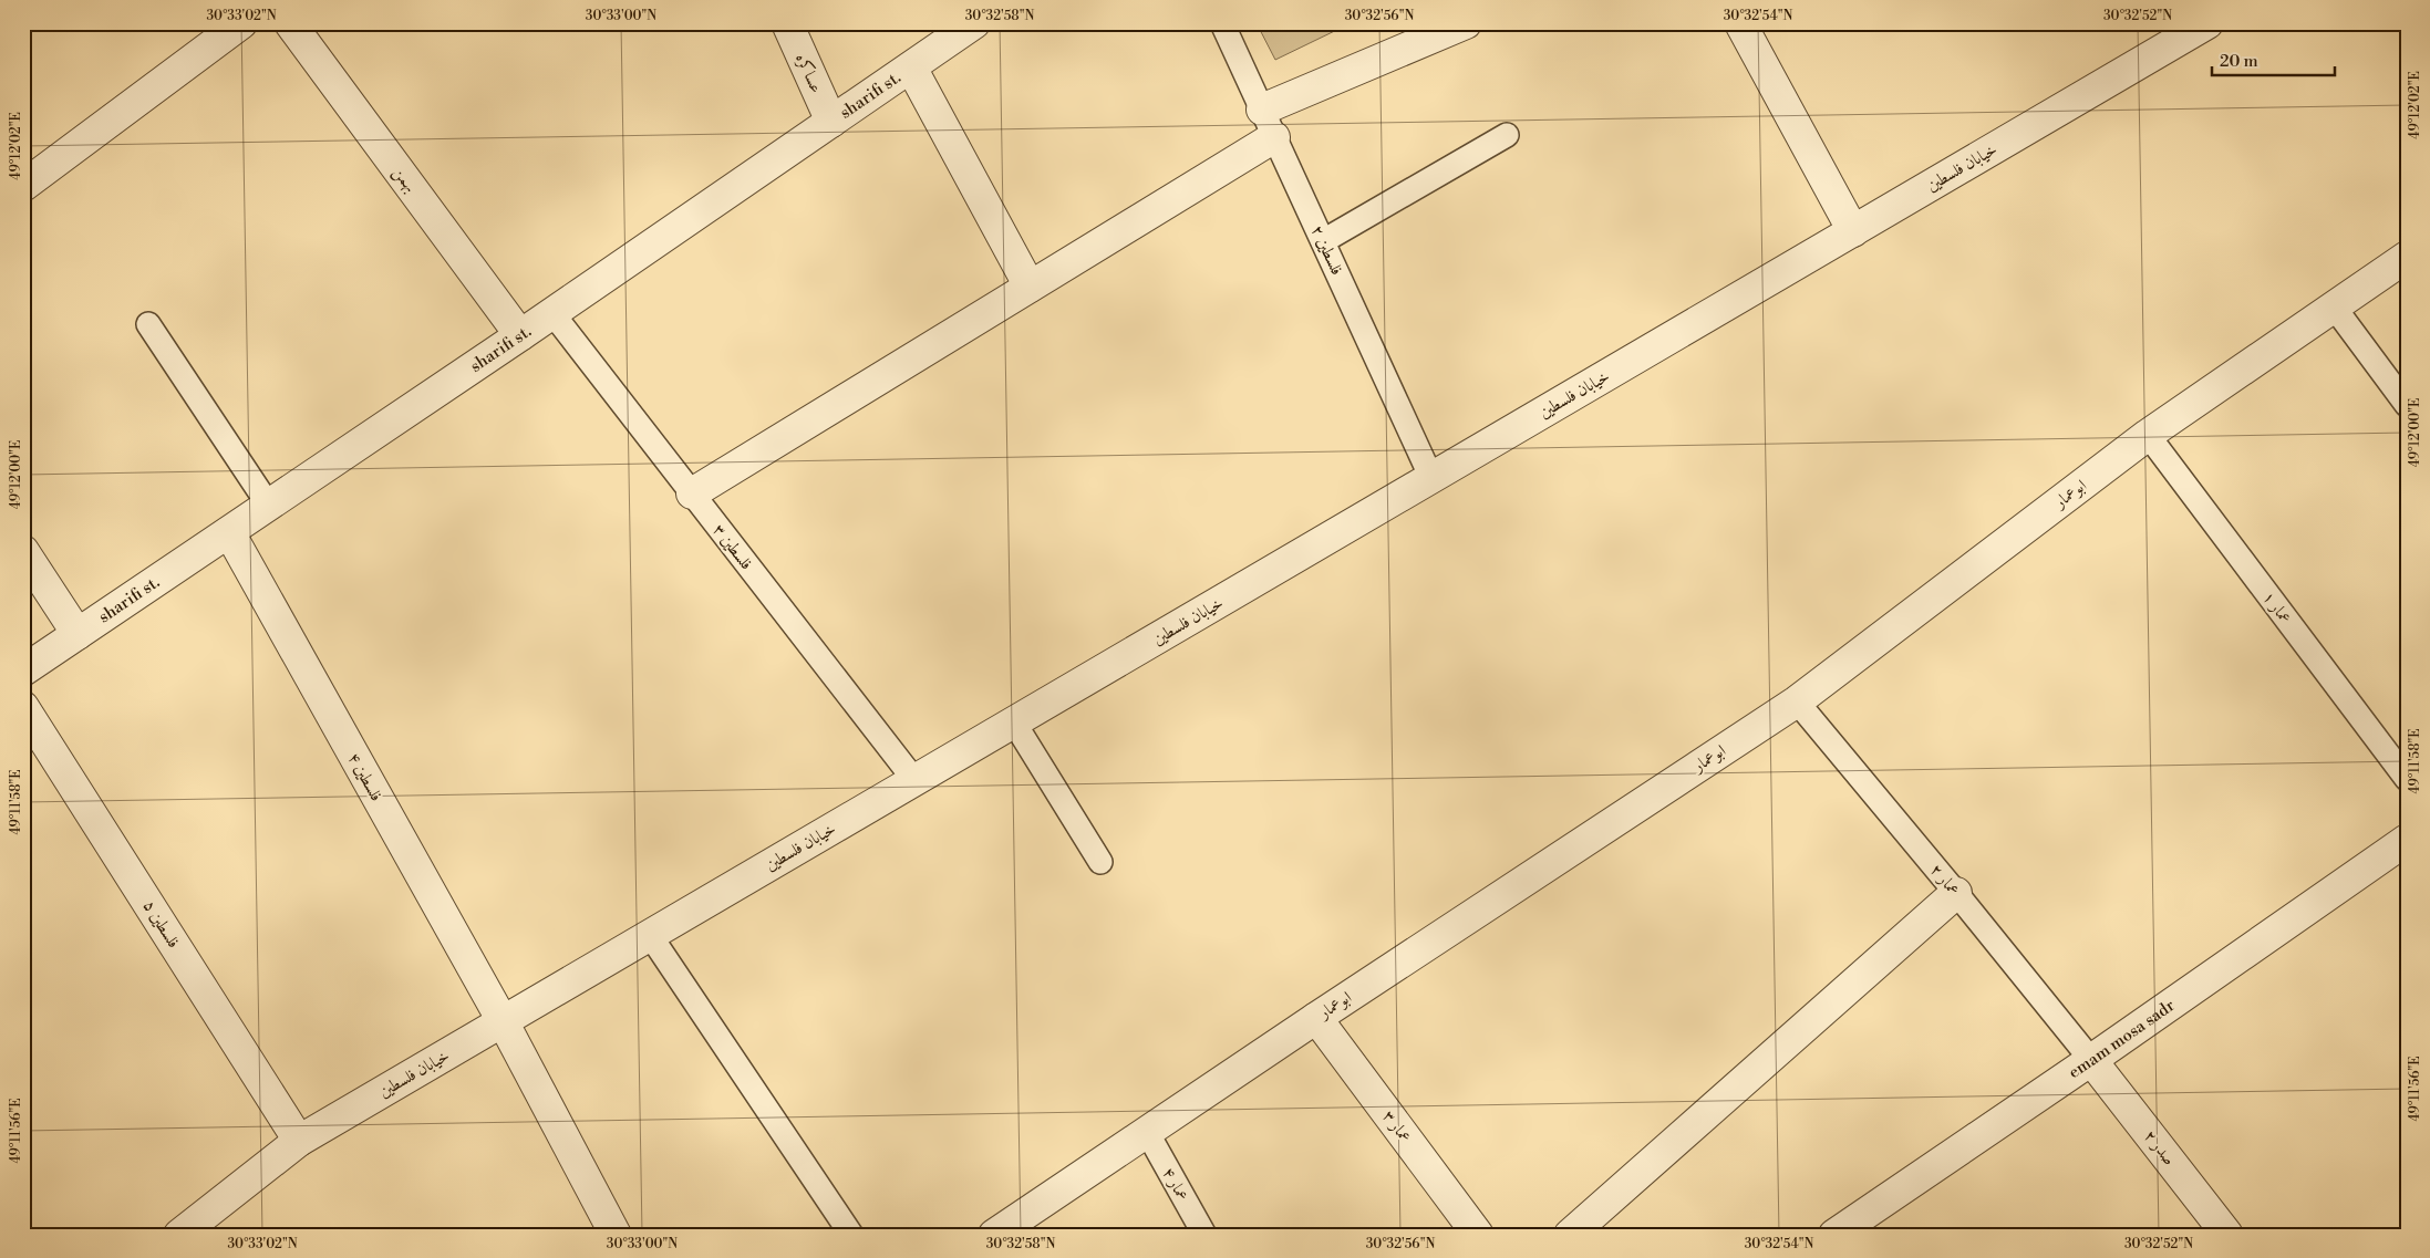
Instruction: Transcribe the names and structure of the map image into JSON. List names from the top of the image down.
{
  "streets": {
    "street": [
      "عساکره",
      "sharifi st.",
      "خیابان فلسطین",
      "بهمن",
      "ابوعمار",
      "فلسطین ۴",
      "فلسطین ۵",
      "emam mosa sadr",
      "عمار ۳",
      "صدر ۲"
    ],
    "lane": [
      "فلسطین ۲",
      "فلسطین ۳",
      "عمار ۱",
      "عمار ۲",
      "عمار ۴"
    ]
  },
  "crossings": [
    ["عساکره", "sharifi st."],
    ["sharifi st.", "بهمن"],
    ["sharifi st.", "فلسطین ۳"],
    ["sharifi st.", "فلسطین ۴"],
    ["خیابان فلسطین", "فلسطین ۲"],
    ["خیابان فلسطین", "فلسطین ۳"],
    ["خیابان فلسطین", "فلسطین ۴"],
    ["خیابان فلسطین", "فلسطین ۵"],
    ["ابوعمار", "عمار ۱"],
    ["ابوعمار", "عمار ۲"],
    ["ابوعمار", "عمار ۳"],
    ["ابوعمار", "عمار ۴"],
    ["عمار ۲", "emam mosa sadr"],
    ["عمار ۲", "صدر ۲"],
    ["emam mosa sadr", "صدر ۲"]
  ],
  "scale_bar": "20 m",
  "coordinates": [
    "30°33'02\"N",
    "30°33'00\"N",
    "30°32'58\"N",
    "30°32'56\"N",
    "30°32'54\"N",
    "30°32'52\"N",
    "49°12'02\"E",
    "49°12'00\"E",
    "49°11'58\"E",
    "49°11'56\"E"
  ]
}
